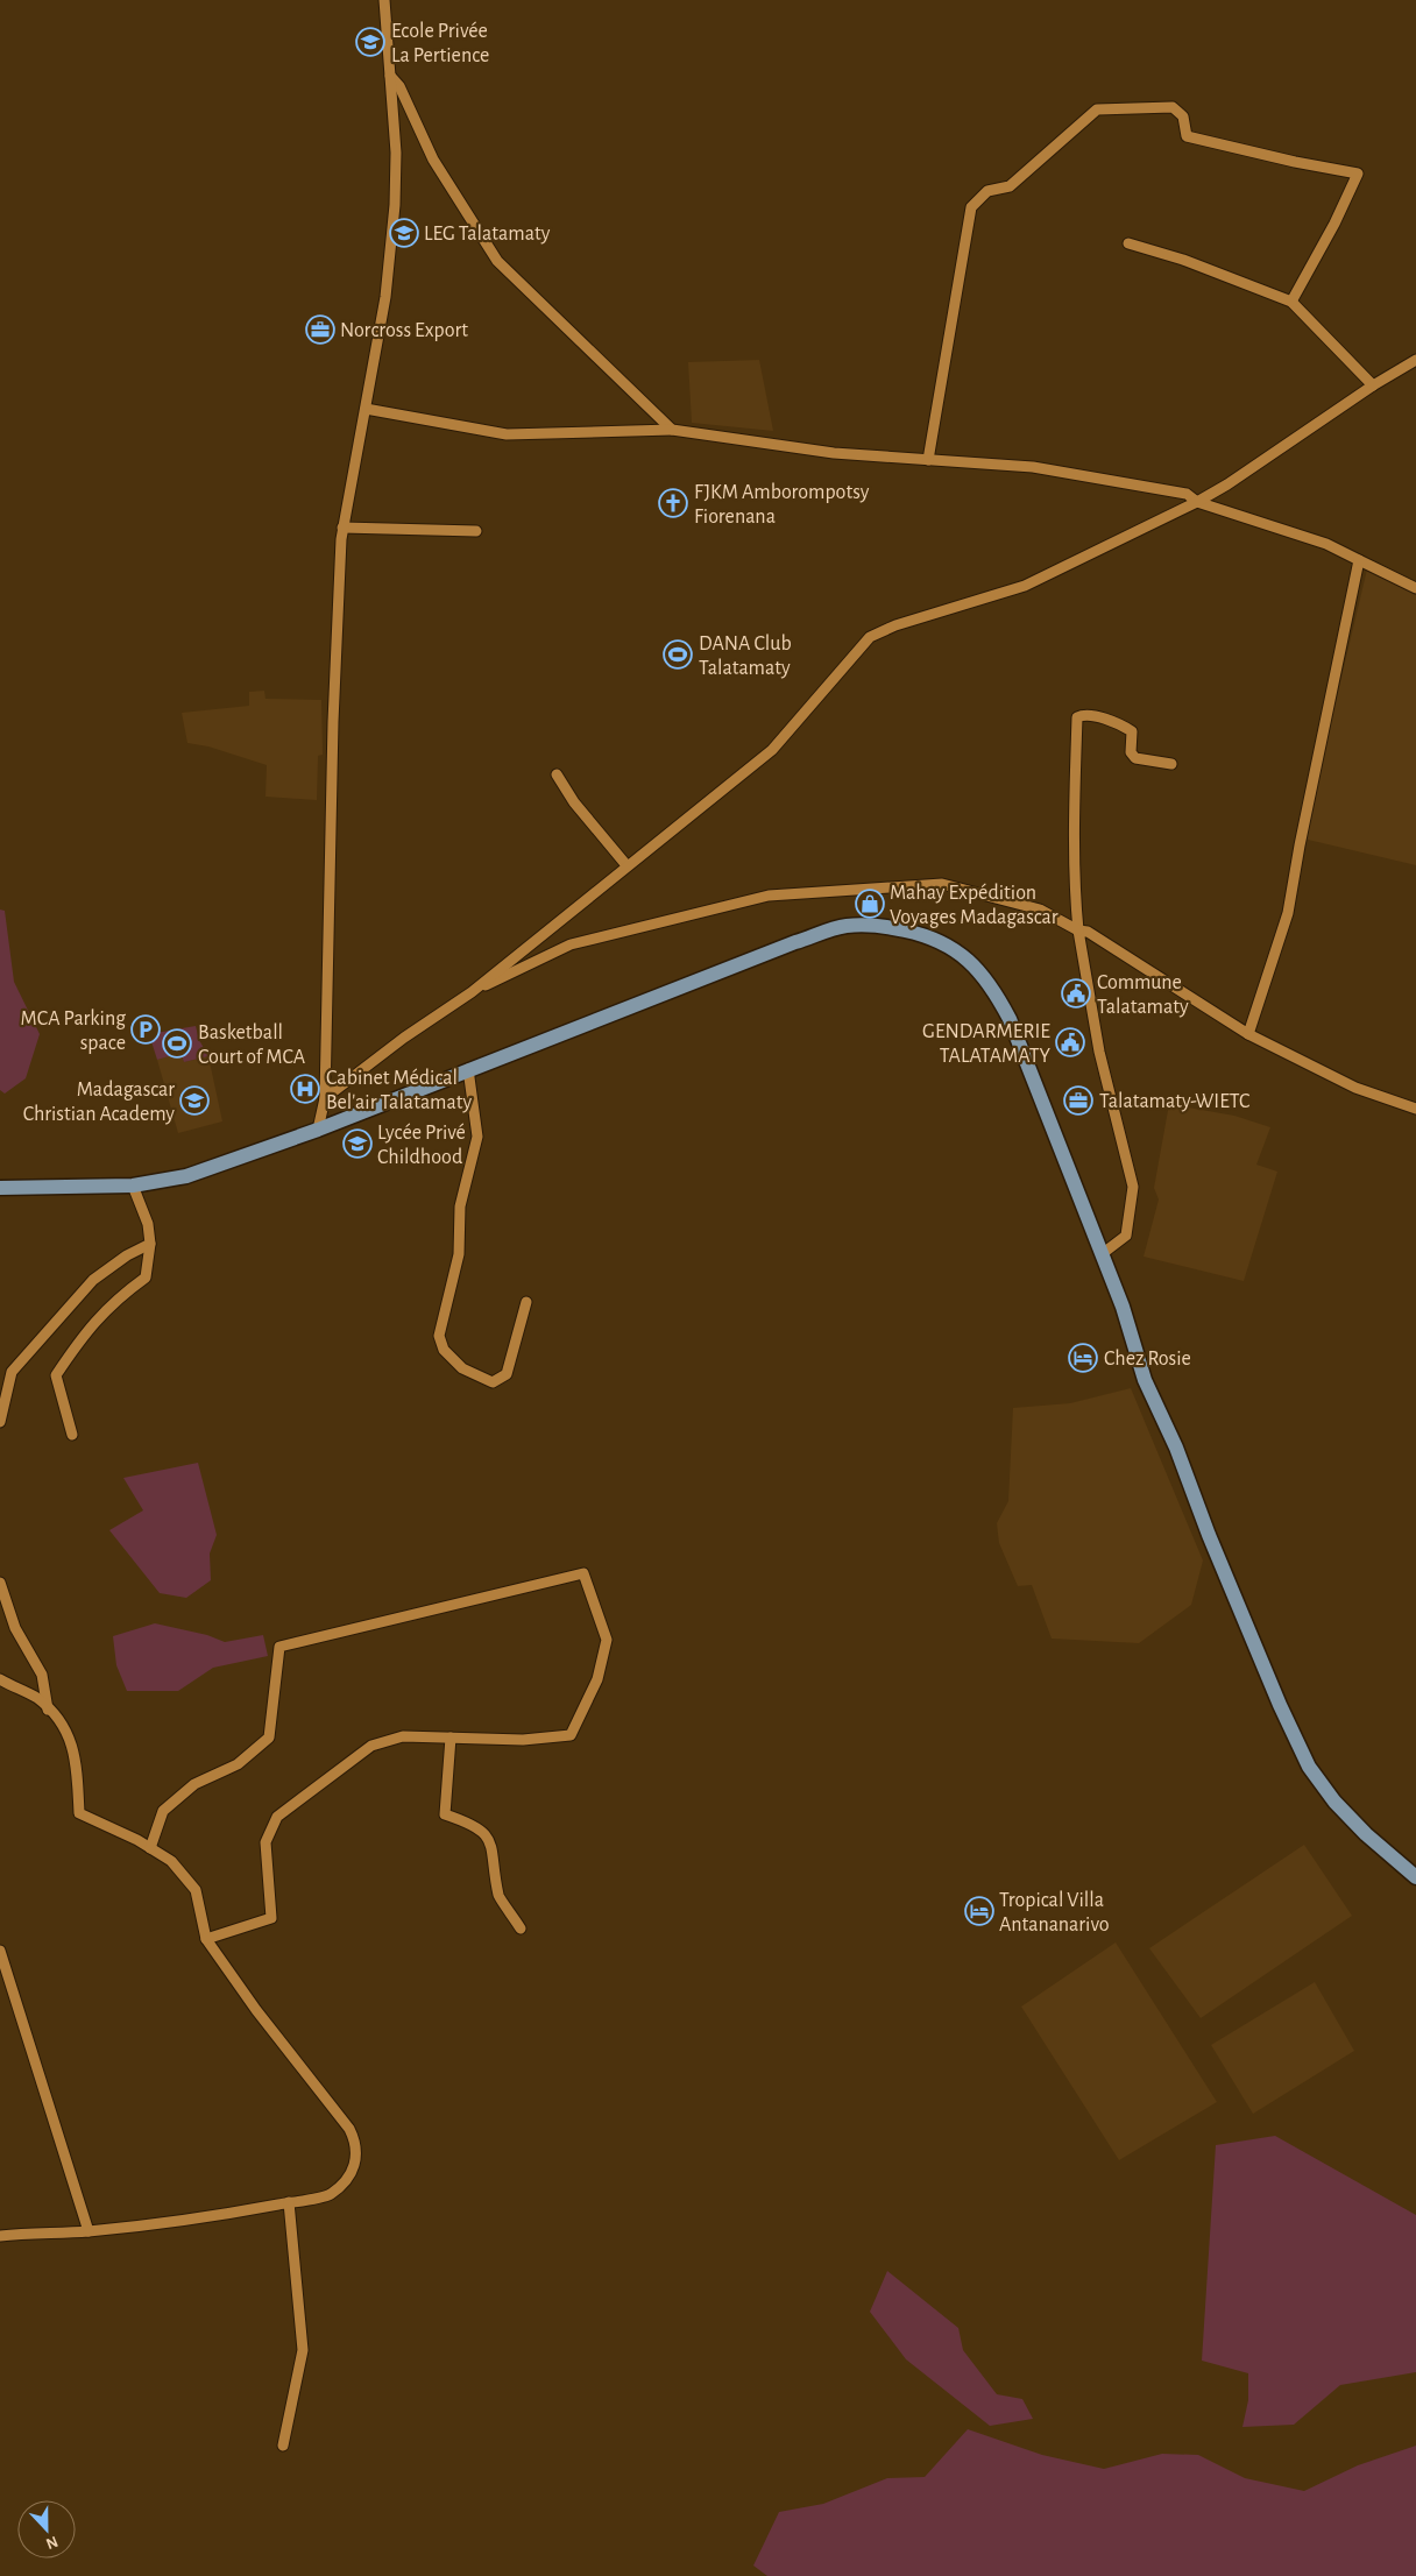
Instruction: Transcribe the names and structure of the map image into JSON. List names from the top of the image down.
{
  "places": {
    "school or university": [
      "Ecole Privée La Pertience",
      "LEG Talatamaty",
      "Madagascar Christian Academy",
      "Lycée Privé Childhood"
    ],
    "office": ["Norcross Export", "Talatamaty-WIETC"],
    "church": ["FJKM Amborompotsy Fiorenana"],
    "sports": ["DANA Club Talatamaty", "Basketball Court of MCA"],
    "shop": ["Mahay Expédition Voyages Madagascar"],
    "public building": ["Commune Talatamaty", "GENDARMERIE TALATAMATY"],
    "parking": ["MCA Parking space"],
    "hospital": ["Cabinet Médical Bel'air Talatamaty"],
    "hotel": ["Chez Rosie", "Tropical Villa Antananarivo"]
  },
  "north": "bottom"
}
